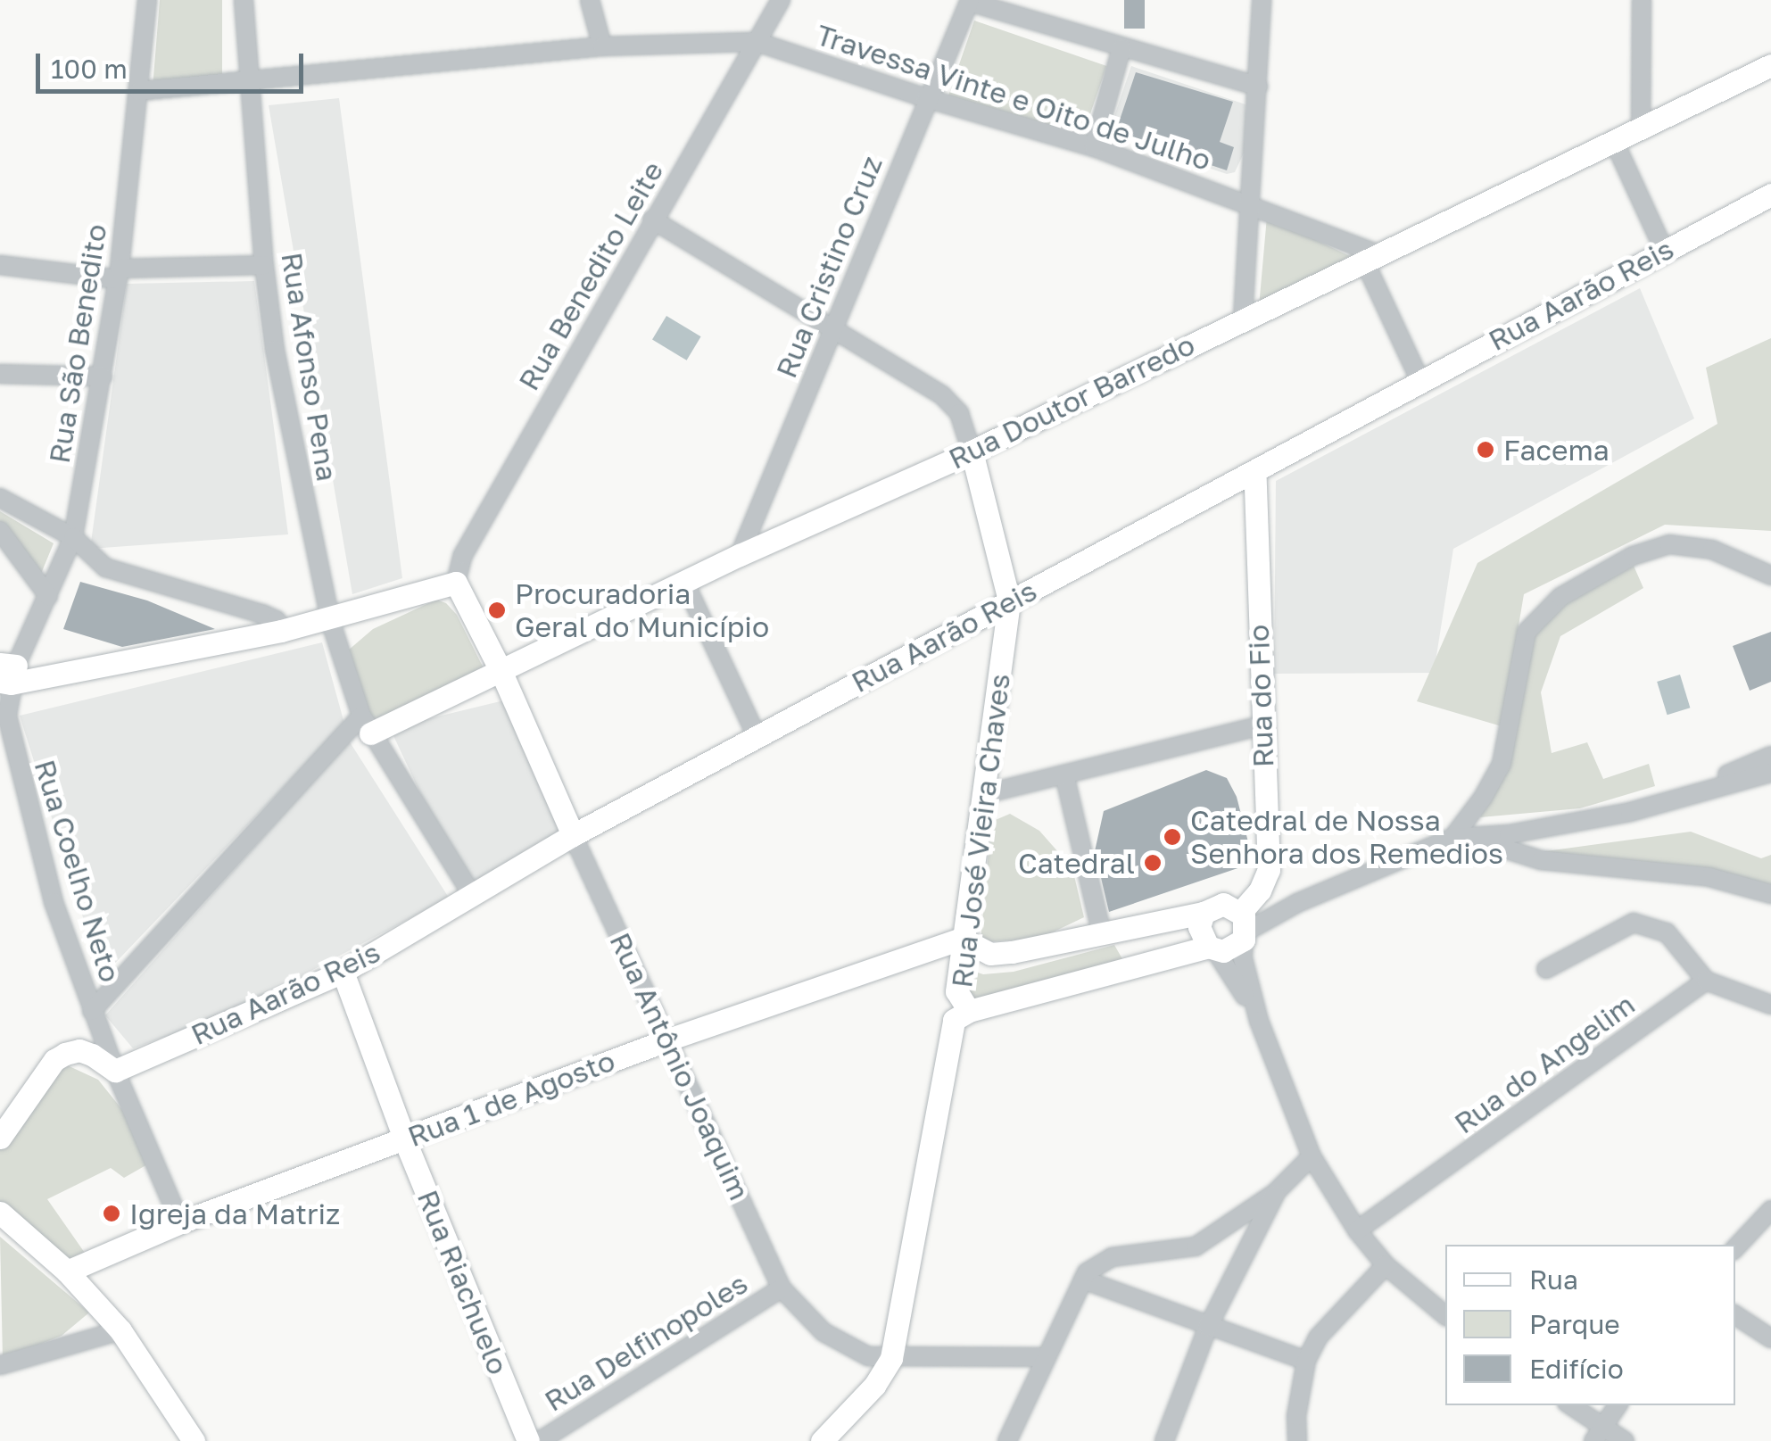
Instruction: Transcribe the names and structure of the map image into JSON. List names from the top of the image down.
{
  "streets": {
    "main road": [
      "Rua Aarão Reis",
      "Rua Doutor Barredo",
      "Rua do Fio",
      "Rua José Vieira Chaves",
      "Rua Antônio Joaquim",
      "Rua 1 de Agosto",
      "Rua Riachuelo"
    ],
    "street": [
      "Travessa Vinte e Oito de Julho",
      "Rua Cristino Cruz",
      "Rua Benedito Leite",
      "Rua São Benedito",
      "Rua Afonso Pena",
      "Rua Coelho Neto",
      "Rua do Angelim",
      "Rua Delfinopoles"
    ]
  },
  "crossings": [
    ["Travessa Vinte e Oito de Julho", "Rua Cristino Cruz"],
    ["Travessa Vinte e Oito de Julho", "Rua Benedito Leite"],
    ["Travessa Vinte e Oito de Julho", "Rua São Benedito"],
    ["Travessa Vinte e Oito de Julho", "Rua Afonso Pena"],
    ["Travessa Vinte e Oito de Julho", "Rua Doutor Barredo"],
    ["Rua Cristino Cruz", "Rua Doutor Barredo"],
    ["Rua Benedito Leite", "Rua Antônio Joaquim"],
    ["Rua Aarão Reis", "Rua Afonso Pena"],
    ["Rua Aarão Reis", "Rua do Fio"],
    ["Rua Aarão Reis", "Rua José Vieira Chaves"],
    ["Rua Aarão Reis", "Rua Coelho Neto"],
    ["Rua Aarão Reis", "Rua Antônio Joaquim"],
    ["Rua Aarão Reis", "Rua Riachuelo"],
    ["Rua São Benedito", "Rua Coelho Neto"],
    ["Rua Afonso Pena", "Rua Doutor Barredo"],
    ["Rua Doutor Barredo", "Rua José Vieira Chaves"],
    ["Rua Doutor Barredo", "Rua Antônio Joaquim"],
    ["Rua José Vieira Chaves", "Rua Antônio Joaquim"],
    ["Rua José Vieira Chaves", "Rua 1 de Agosto"],
    ["Rua Coelho Neto", "Rua 1 de Agosto"],
    ["Rua Antônio Joaquim", "Rua 1 de Agosto"],
    ["Rua Antônio Joaquim", "Rua Delfinopoles"],
    ["Rua 1 de Agosto", "Rua Riachuelo"]
  ],
  "places": [
    "Facema",
    "Procuradoria Geral do Município",
    "Catedral de Nossa Senhora dos Remedios",
    "Catedral",
    "Igreja da Matriz"
  ],
  "legend": ["Rua", "Parque", "Edifício"],
  "scale_bar": "100 m"
}
